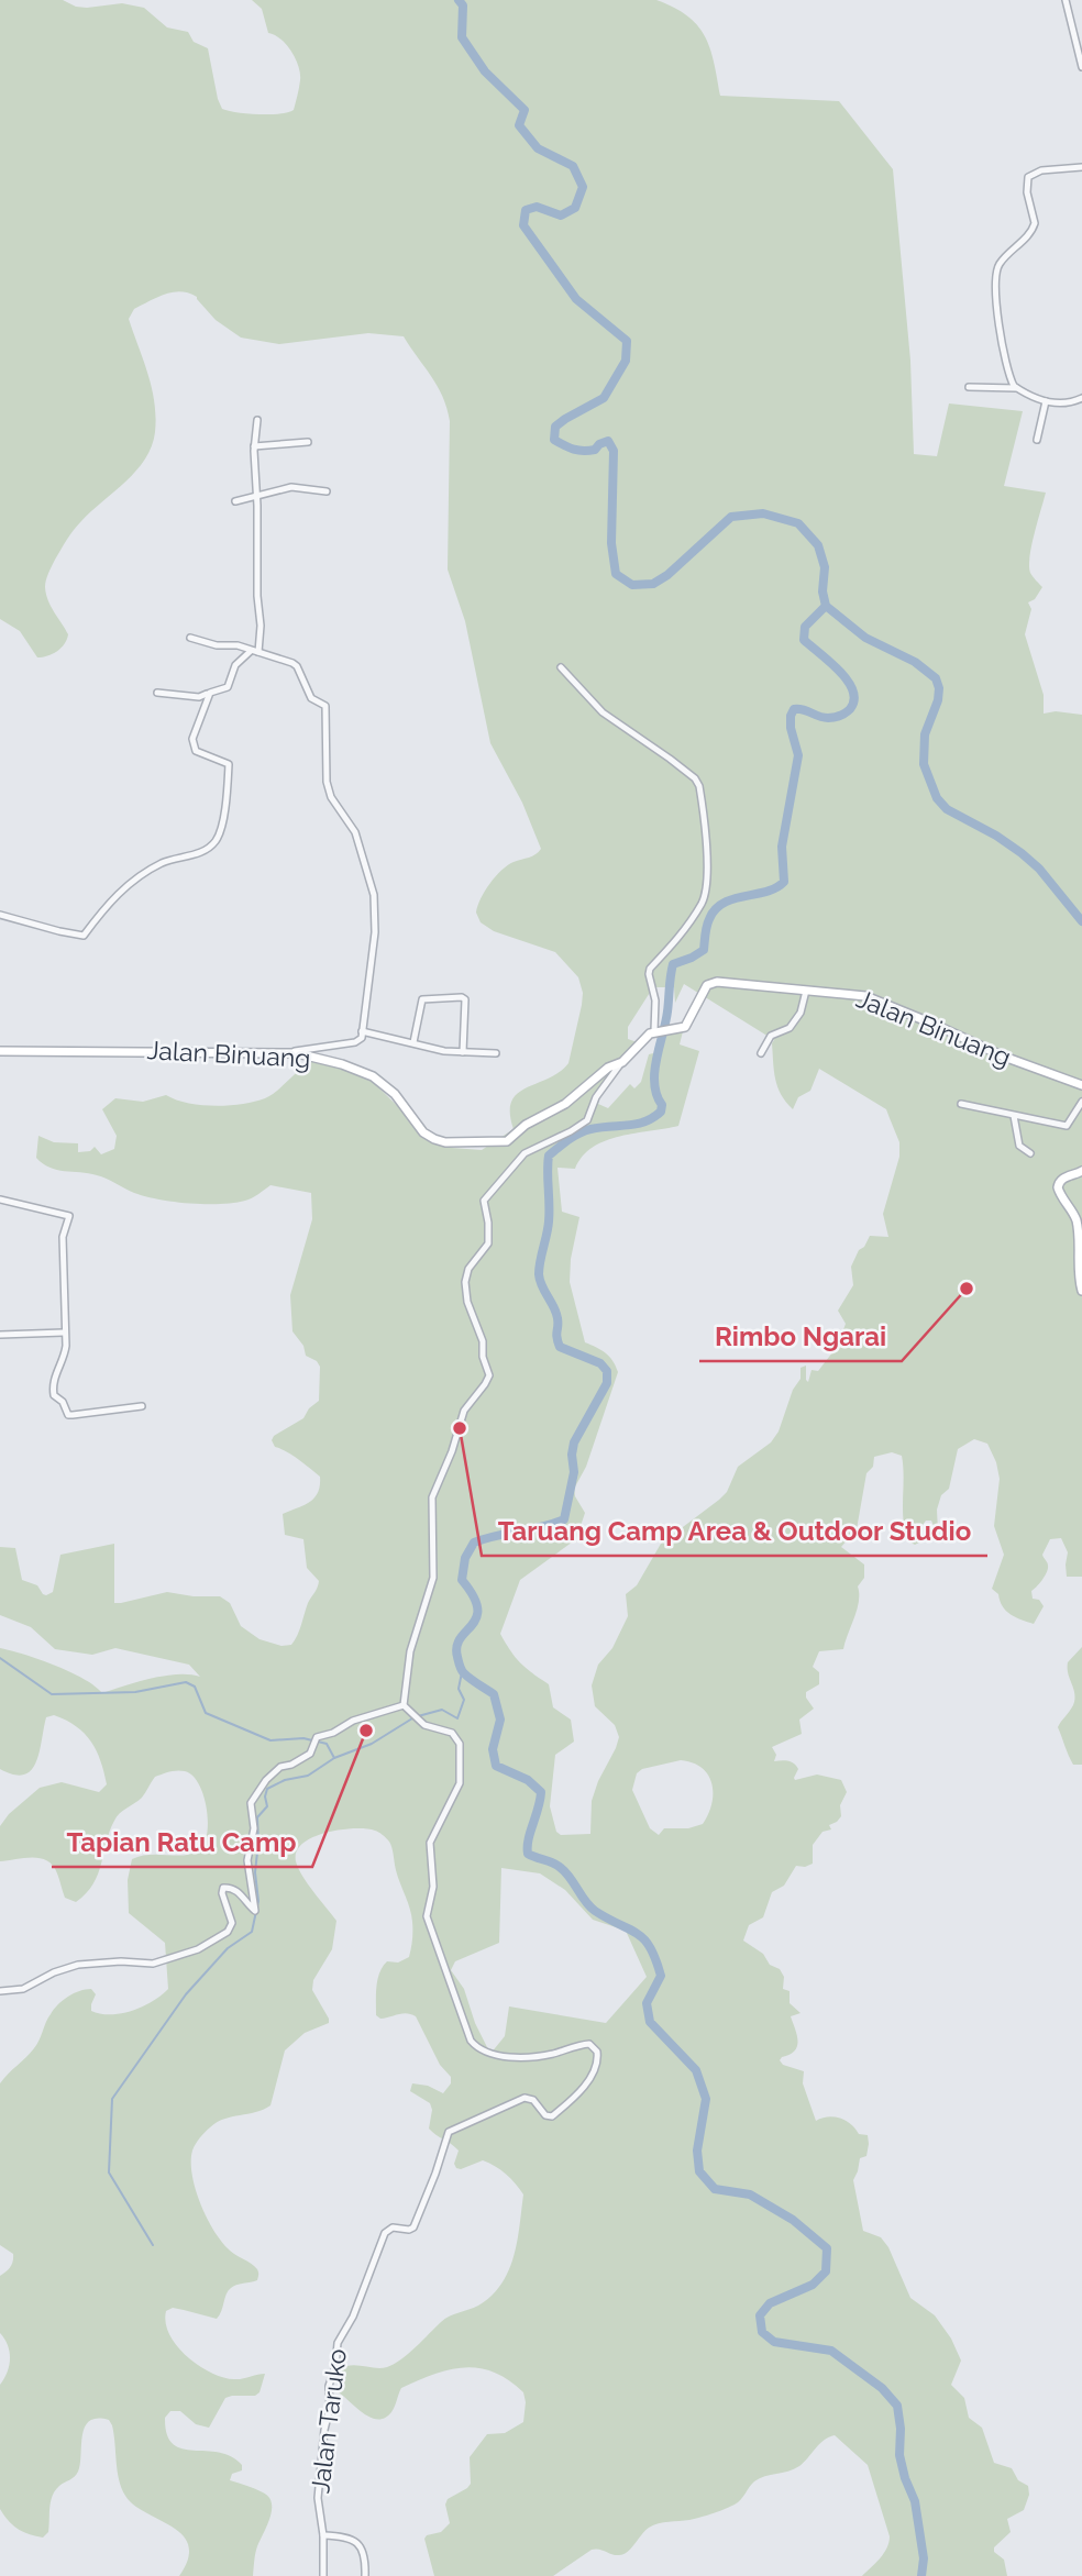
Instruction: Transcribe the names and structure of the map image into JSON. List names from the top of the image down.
{
  "streets": {
    "main road": ["Jalan Binuang"],
    "street": ["Jalan Taruko"]
  },
  "places": ["Rimbo Ngarai", "Taruang Camp Area & Outdoor Studio", "Tapian Ratu Camp"]
}
